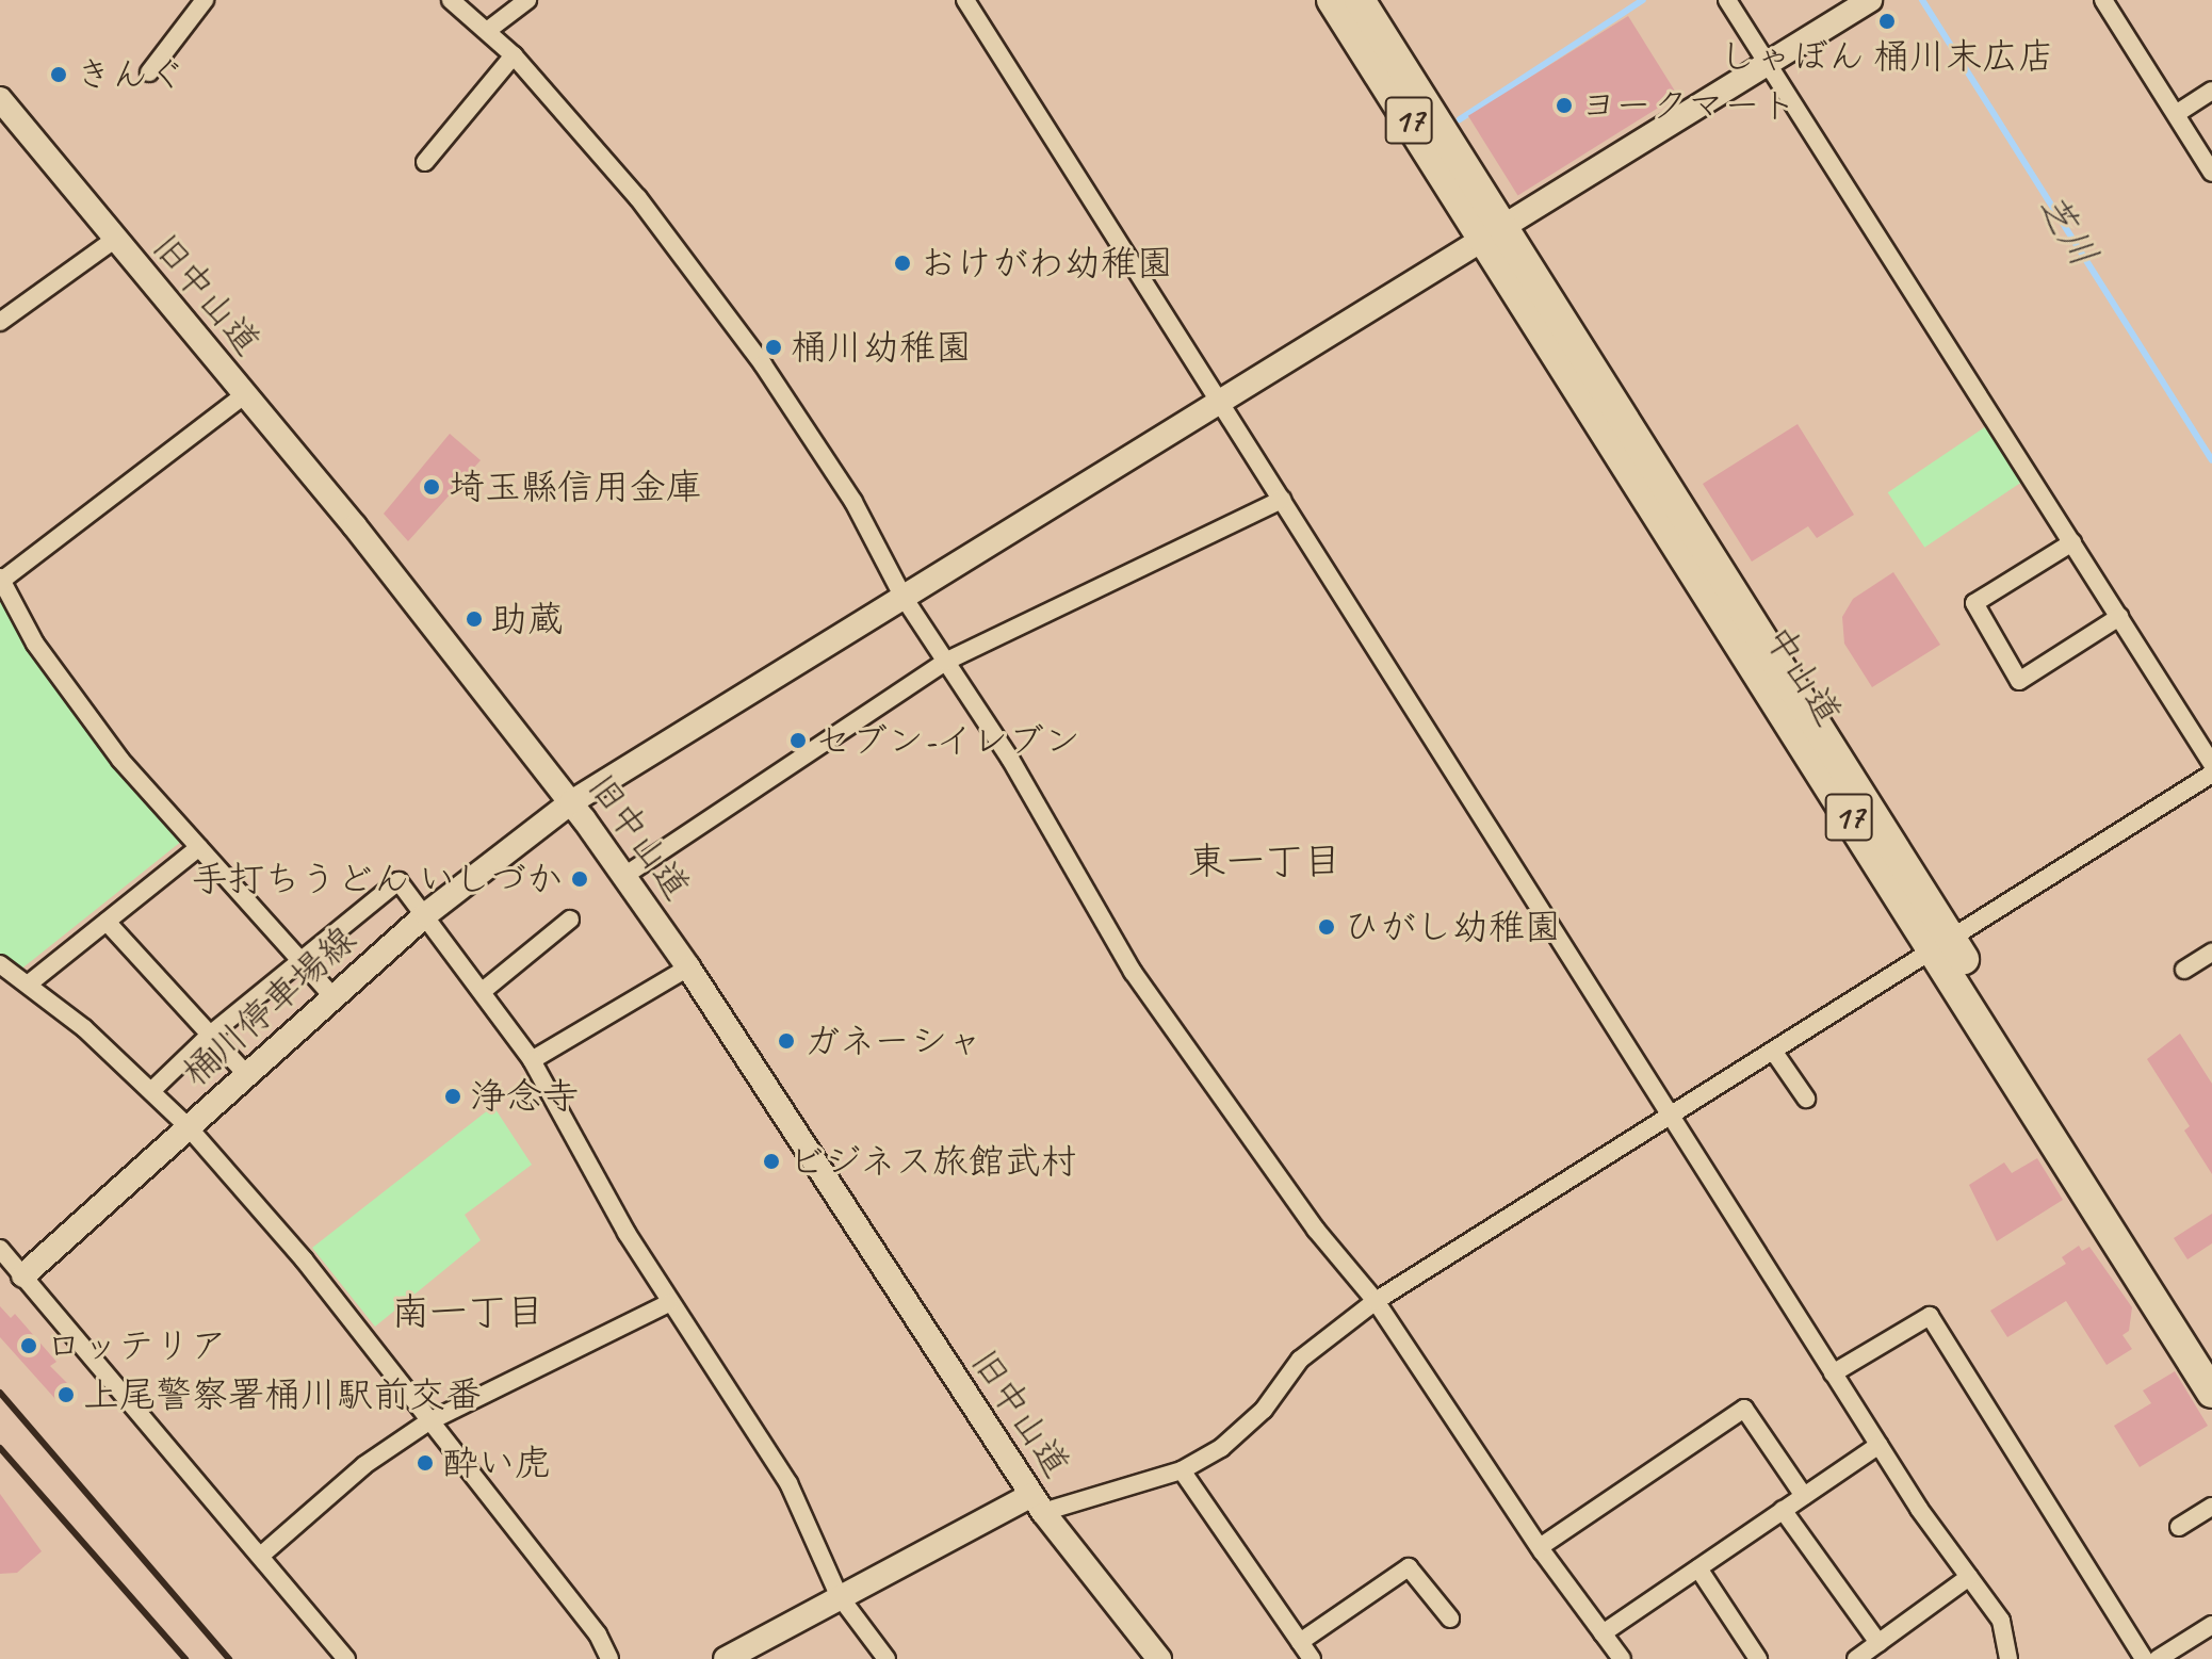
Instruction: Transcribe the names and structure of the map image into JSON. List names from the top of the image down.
{
  "streets": {
    "highway": ["17", "中山道"],
    "main road": ["旧中山道", "桶川停車場線"]
  },
  "crossings": [
    ["旧中山道", "桶川停車場線"],
    ["中山道", "桶川停車場線"]
  ],
  "districts": ["東一丁目", "南一丁目"],
  "water": ["芝川"],
  "places": [
    "しゃぼん 桶川末広店",
    "きんぐ",
    "ヨークマート",
    "おけがわ幼稚園",
    "桶川幼稚園",
    "埼玉縣信用金庫",
    "助蔵",
    "セブン-イレブン",
    "手打ちうどん いしづか",
    "ひがし幼稚園",
    "ガネーシャ",
    "浄念寺",
    "ビジネス旅館武村",
    "ロッテリア",
    "上尾警察署桶川駅前交番",
    "酔い虎"
  ]
}
